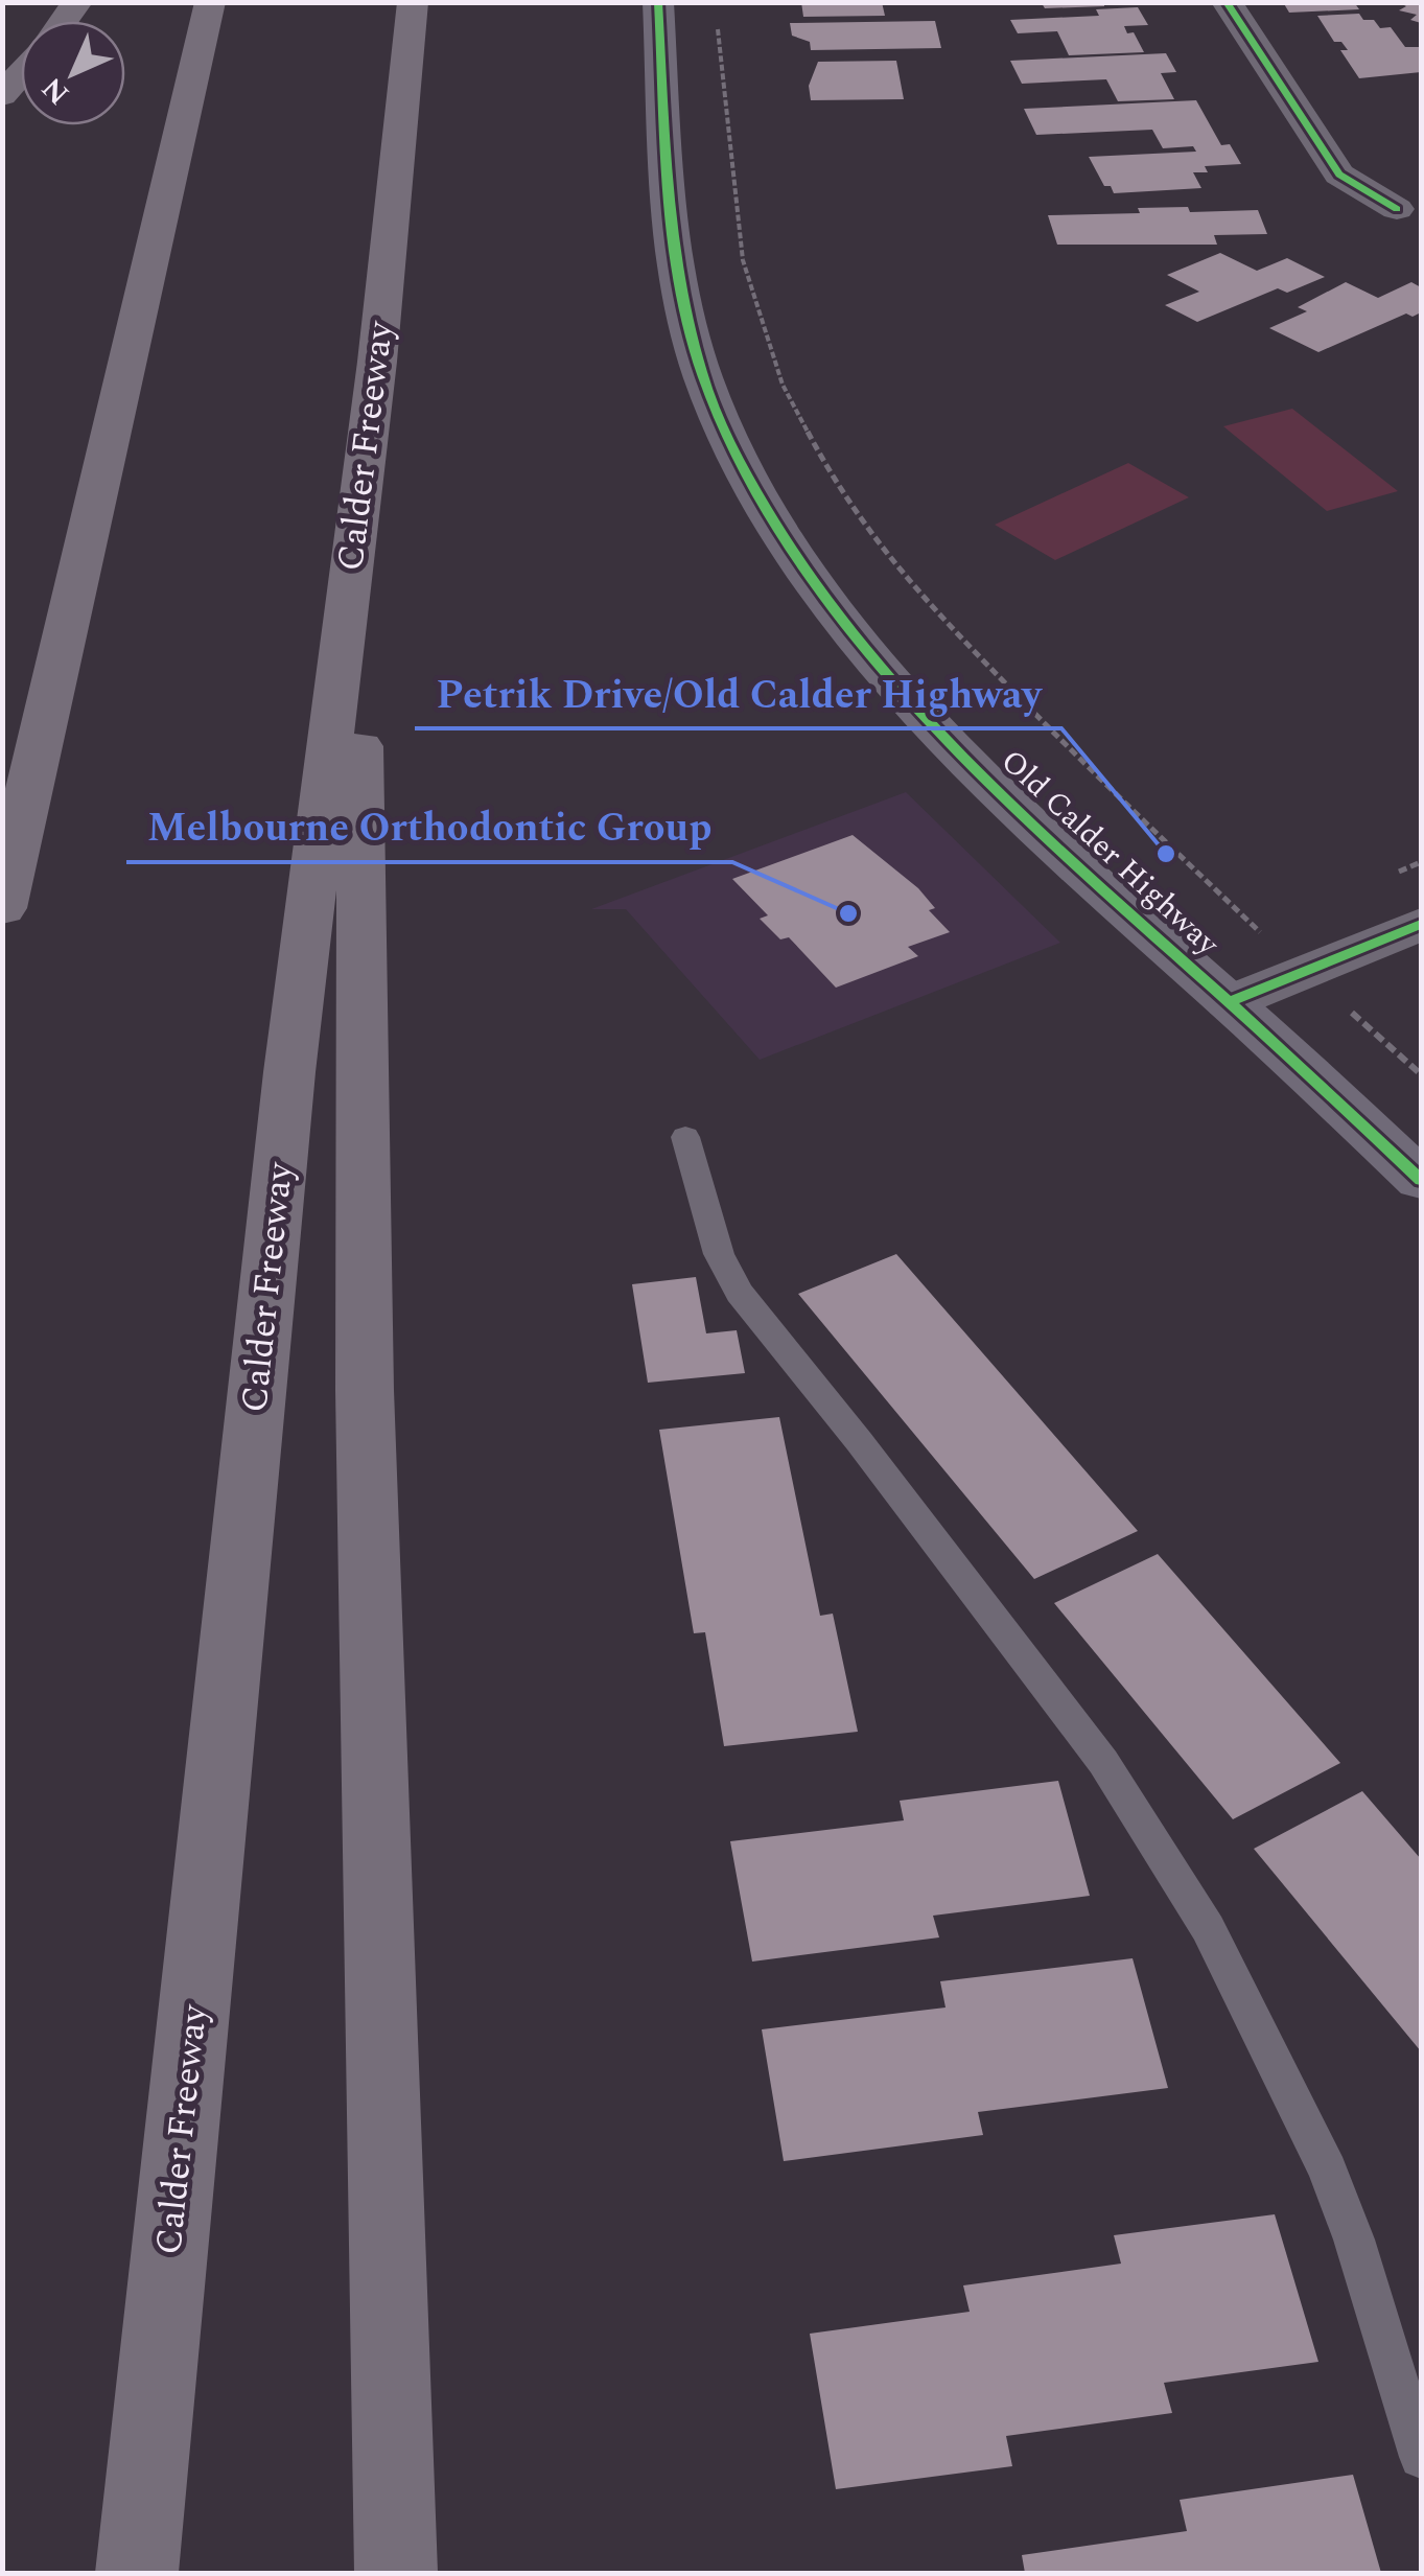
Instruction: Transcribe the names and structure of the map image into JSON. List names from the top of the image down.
{
  "streets": {
    "highway": ["Calder Freeway"],
    "main road": ["Old Calder Highway"]
  },
  "places": ["Petrik Drive/Old Calder Highway", "Melbourne Orthodontic Group"],
  "north": "bottom left"
}
